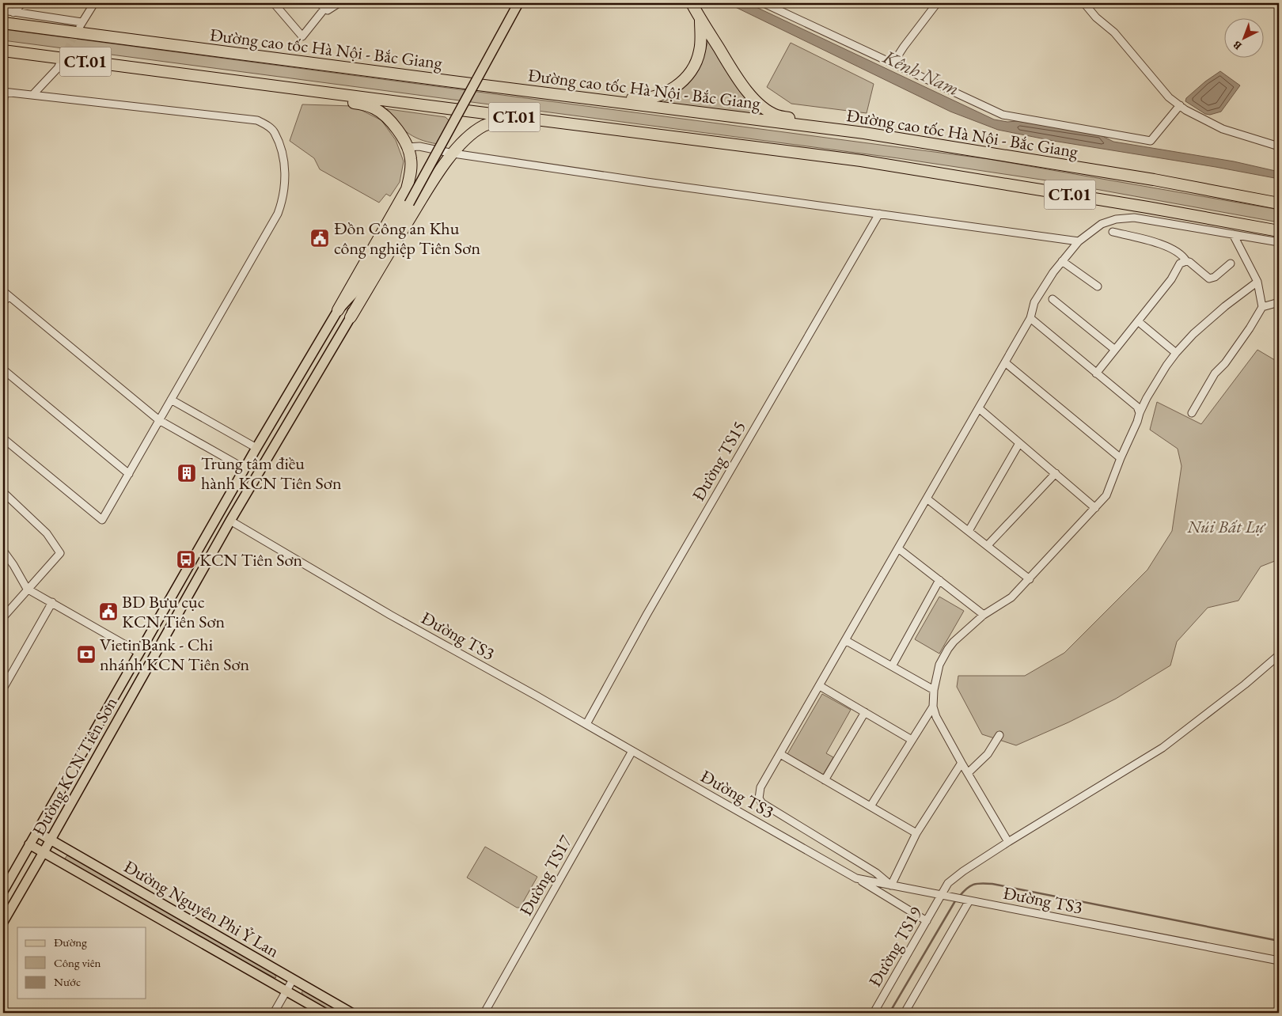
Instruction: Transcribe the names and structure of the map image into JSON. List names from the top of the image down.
{
  "streets": {
    "highway": ["Đường cao tốc Hà Nội - Bắc Giang", "CT.01"],
    "main road": ["Đường KCN Tiên Sơn", "Đường Nguyên Phi Ỷ Lan"],
    "street": [
      "Đường TS15",
      "Đường TS3",
      "Đường TS17",
      "Đường TS19"
    ]
  },
  "crossings": [
    ["Đường TS15", "Đường TS3"],
    ["Đường TS3", "Đường KCN Tiên Sơn"],
    ["Đường TS3", "Đường TS17"],
    ["Đường TS3", "Đường TS19"],
    ["Đường KCN Tiên Sơn", "Đường Nguyên Phi Ỷ Lan"]
  ],
  "water": ["Kênh Nam"],
  "parks": ["Núi Bất Lự"],
  "places": {
    "public building": ["Đồn Công an Khu công nghiệp Tiên Sơn", "BD Bưu cục KCN Tiên Sơn"],
    "building": ["Trung tâm điều hành KCN Tiên Sơn"],
    "bus stop": ["KCN Tiên Sơn"],
    "bank": ["VietinBank - Chi nhánh KCN Tiên Sơn"]
  },
  "legend": ["Đường", "Công viên", "Nước"],
  "north": "bottom left"
}
